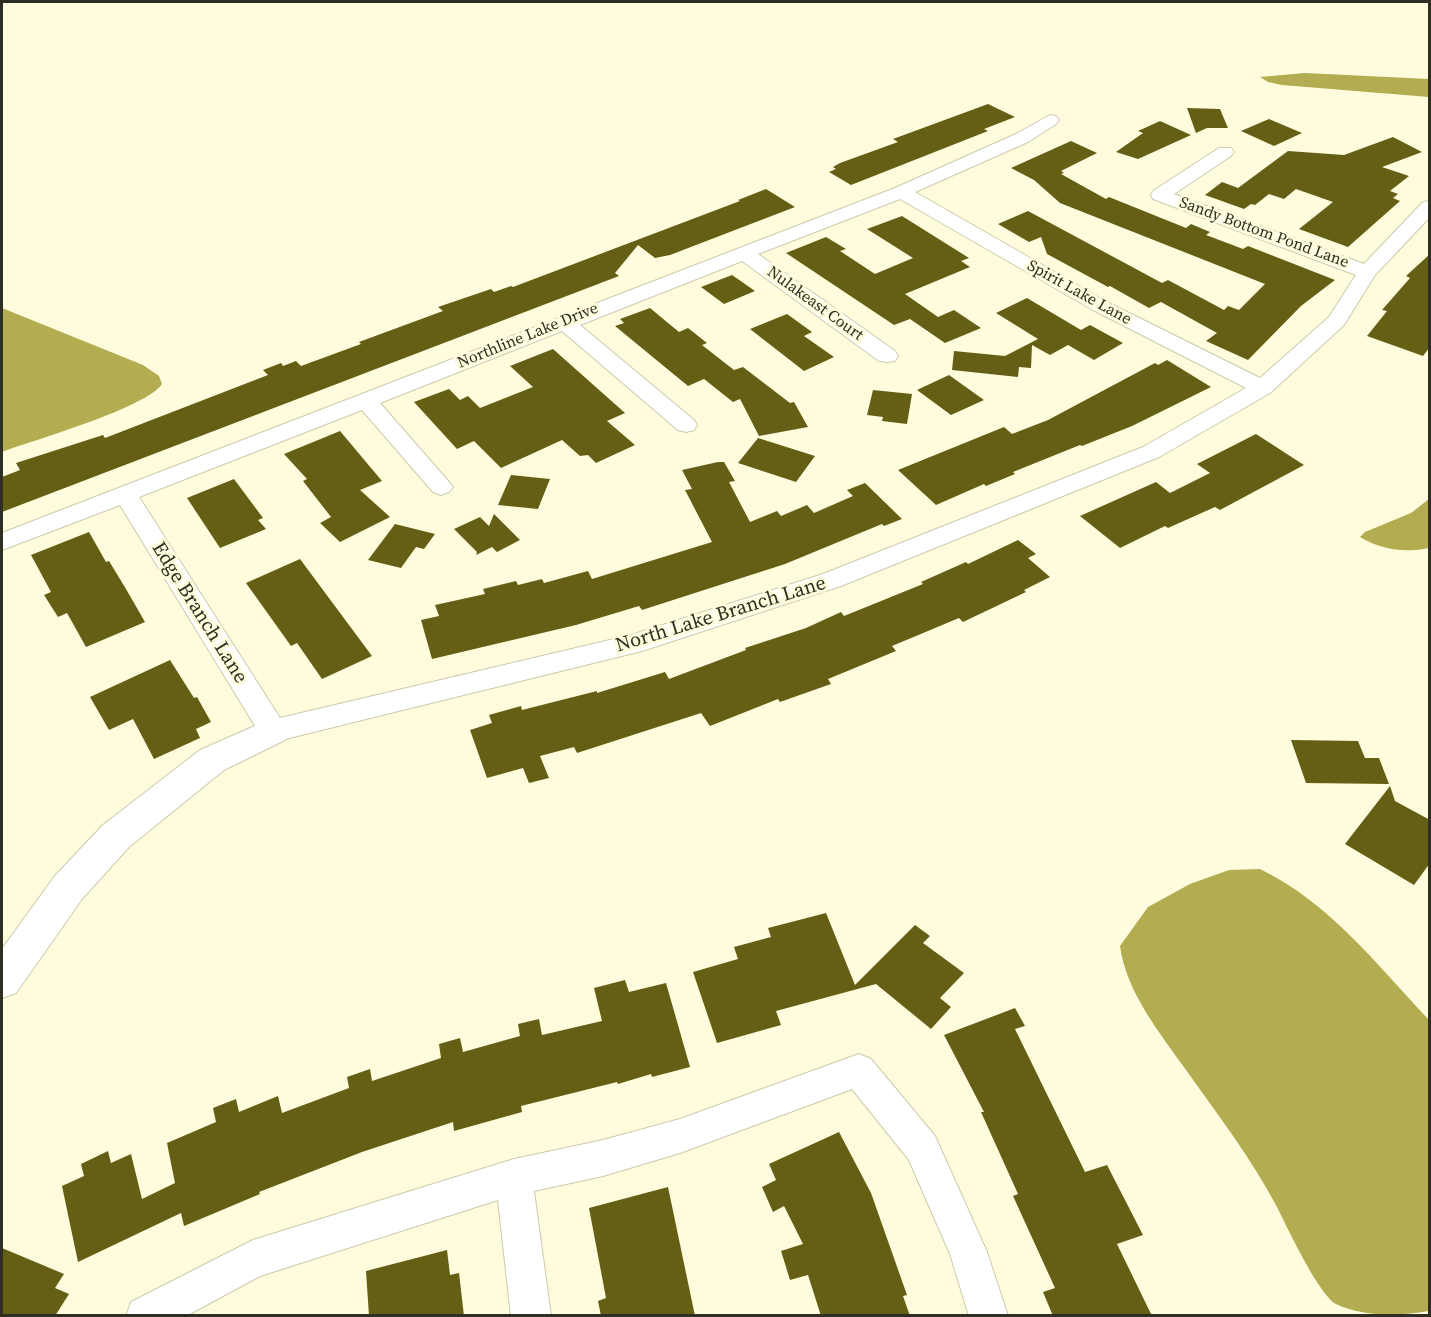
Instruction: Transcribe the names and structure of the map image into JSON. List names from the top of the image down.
{
  "streets": {
    "street": [
      "Sandy Bottom Pond Lane",
      "Spirit Lake Lane",
      "Nulakeast Court",
      "Northline Lake Drive",
      "Edge Branch Lane",
      "North Lake Branch Lane"
    ]
  },
  "crossings": [
    ["Sandy Bottom Pond Lane", "North Lake Branch Lane"],
    ["Spirit Lake Lane", "Northline Lake Drive"],
    ["Spirit Lake Lane", "North Lake Branch Lane"],
    ["Nulakeast Court", "Northline Lake Drive"],
    ["Northline Lake Drive", "Edge Branch Lane"],
    ["Edge Branch Lane", "North Lake Branch Lane"]
  ]
}
